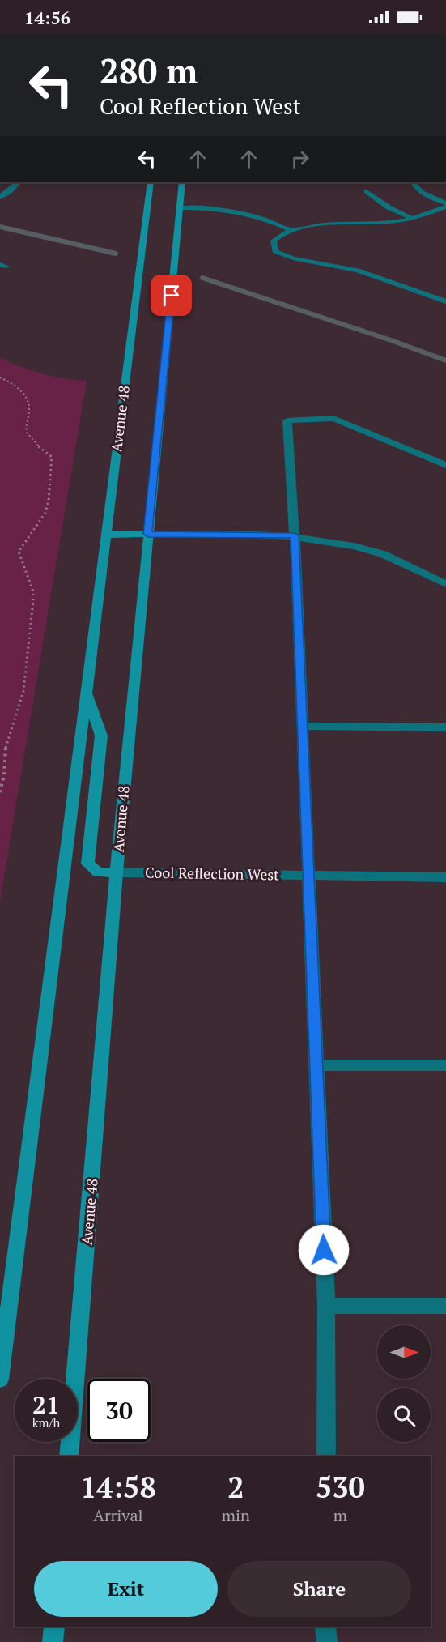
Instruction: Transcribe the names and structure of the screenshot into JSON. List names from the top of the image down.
{
  "streets": {
    "main road": ["Avenue 48"],
    "street": ["Cool Reflection West"]
  },
  "crossings": [
    ["Avenue 48", "Cool Reflection West"]
  ],
  "north": "right",
  "page": {
    "status": "14:56",
    "turn": ["280 m", "Cool Reflection West"],
    "speed": "21 km/h",
    "limit": "30",
    "eta": [
      "14:58",
      "Arrival",
      "2",
      "min",
      "530",
      "m"
    ],
    "buttons": ["Exit", "Share"]
  }
}
